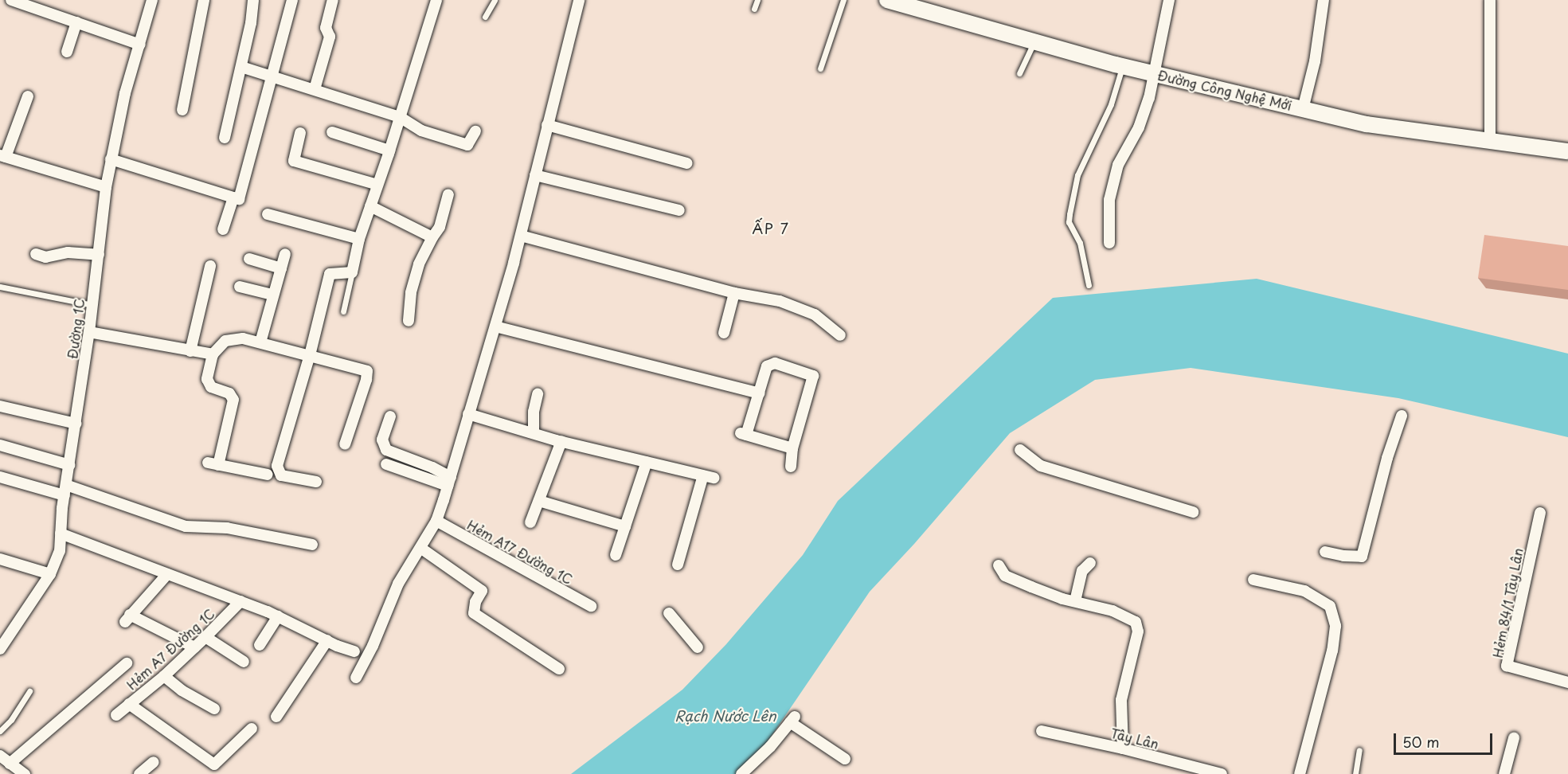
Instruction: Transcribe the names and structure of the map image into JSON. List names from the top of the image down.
{
  "streets": {
    "street": [
      "Đường Công Nghệ Mới",
      "Đường 1C",
      "Hẻm A17 Đường 1C",
      "Hẻm 84/1 Tây Lân",
      "Hẻm A7 Đường 1C",
      "Tây Lân"
    ]
  },
  "districts": ["ẤP 7"],
  "water": ["Rạch Nước Lên"],
  "scale_bar": "50 m"
}
